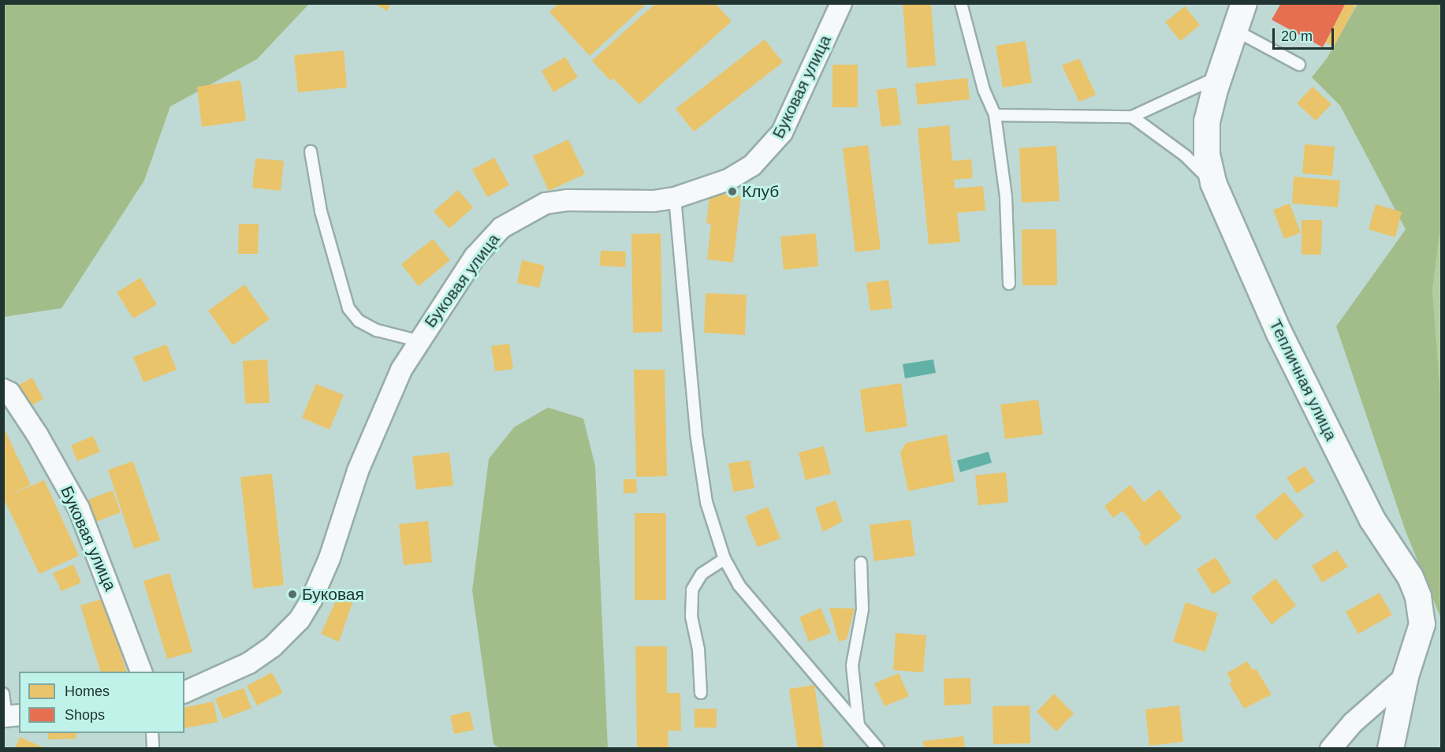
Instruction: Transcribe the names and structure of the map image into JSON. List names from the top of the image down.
{
  "streets": {
    "street": ["Буковая улица", "Тепличная улица"]
  },
  "places": ["Клуб", "Буковая"],
  "legend": ["Homes", "Shops"],
  "scale_bar": "20 m"
}
